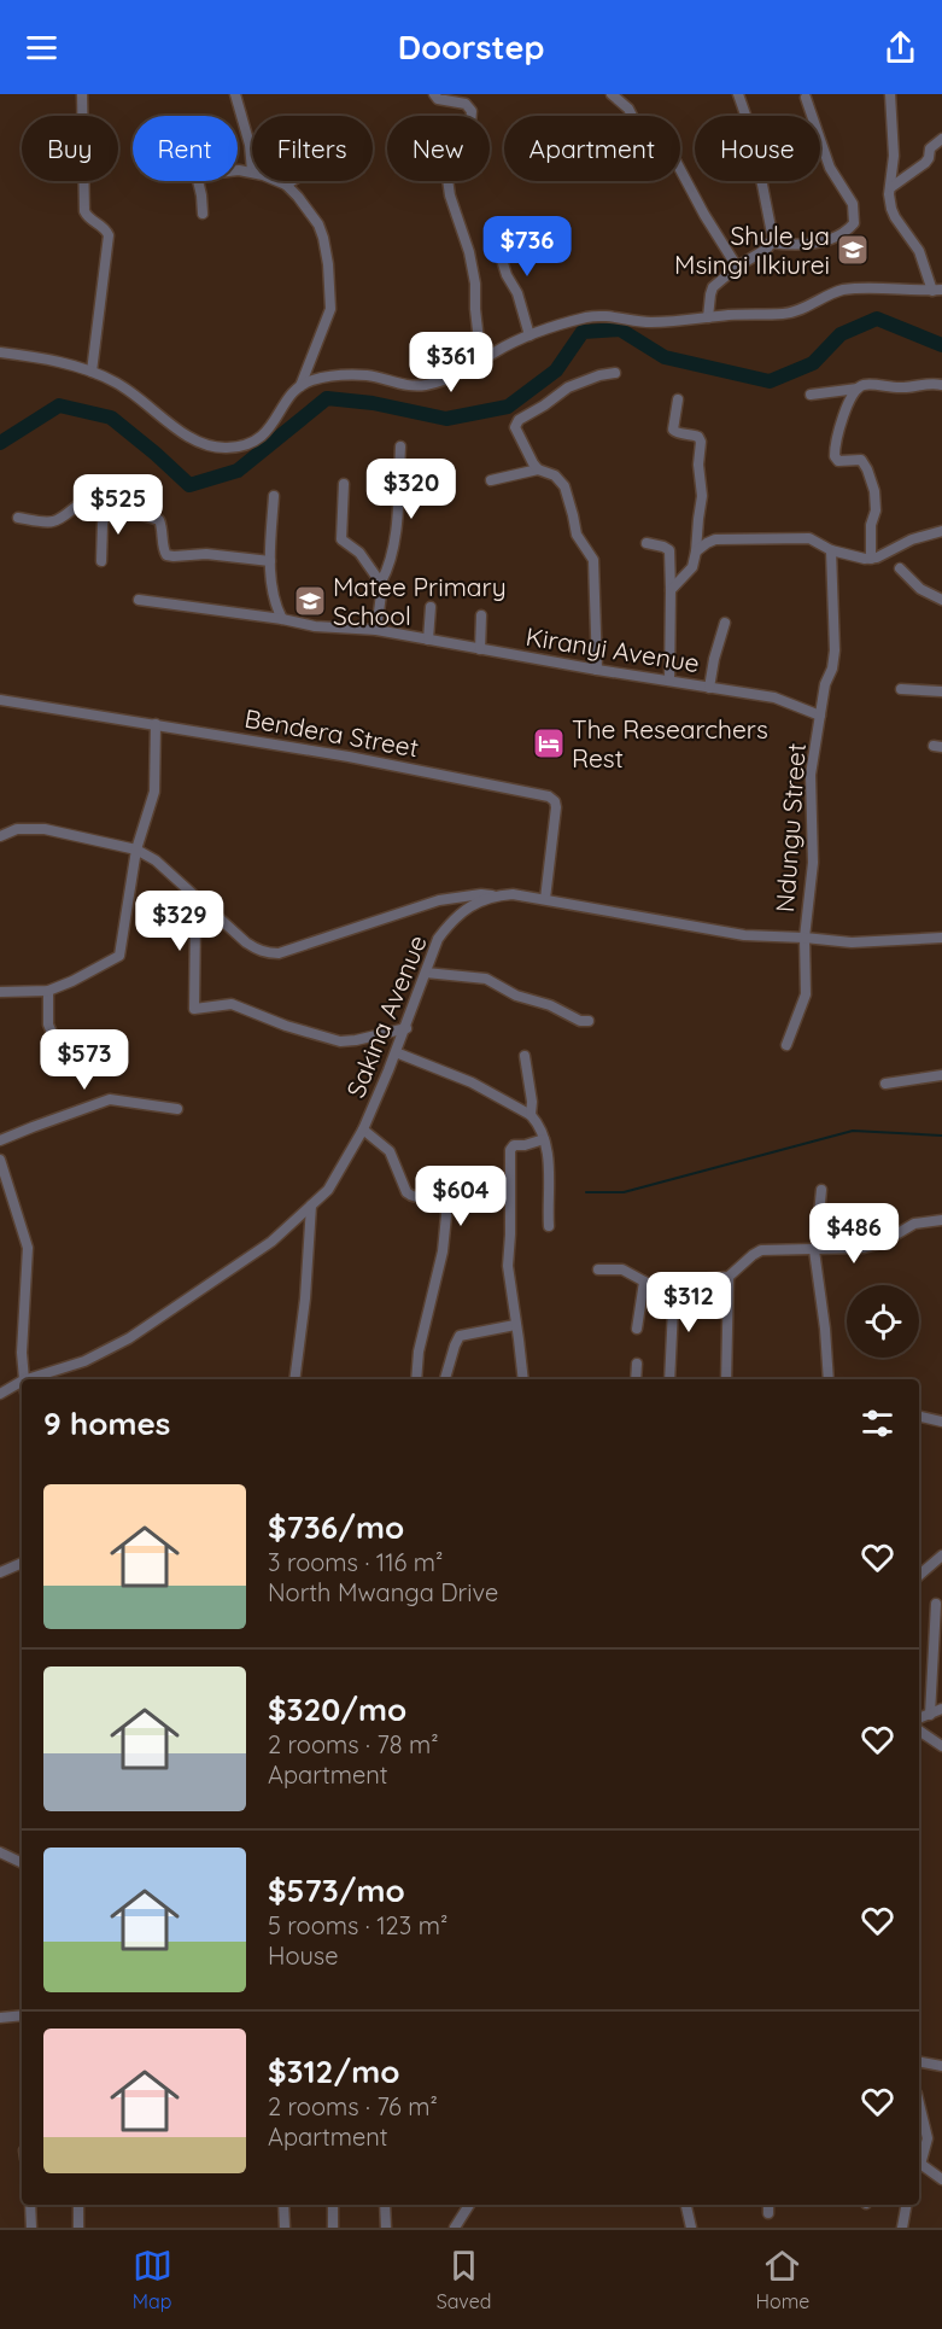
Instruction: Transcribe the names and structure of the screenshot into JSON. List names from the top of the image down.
{
  "streets": {
    "street": [
      "Kiranyi Avenue",
      "Bendera Street",
      "Ndungu Street",
      "Sakina Avenue"
    ]
  },
  "crossings": [
    ["Kiranyi Avenue", "Ndungu Street"],
    ["Bendera Street", "Sakina Avenue"],
    ["Ndungu Street", "Sakina Avenue"]
  ],
  "places": {
    "school or university": ["Shule ya Msingi Ilkiurei", "Matee Primary School"],
    "hotel": ["The Researchers Rest"]
  },
  "page": {
    "header": "Doorstep",
    "chip": [
      "Buy",
      "Rent",
      "Filters",
      "New",
      "Apartment",
      "House"
    ],
    "price": [
      "$736",
      "$361",
      "$320",
      "$525",
      "$329",
      "$573",
      "$604",
      "$486",
      "$312"
    ],
    "heading": "9 homes",
    "list": [
      {
        "name": "$736/mo",
        "note": "3 rooms · 116 m² · North Mwanga Drive"
      },
      {
        "name": "$320/mo",
        "note": "2 rooms · 78 m² · Apartment"
      },
      {
        "name": "$573/mo",
        "note": "5 rooms · 123 m² · House"
      },
      {
        "name": "$312/mo",
        "note": "2 rooms · 76 m² · Apartment"
      }
    ],
    "tabs": ["Map", "Saved", "Home"]
  }
}
